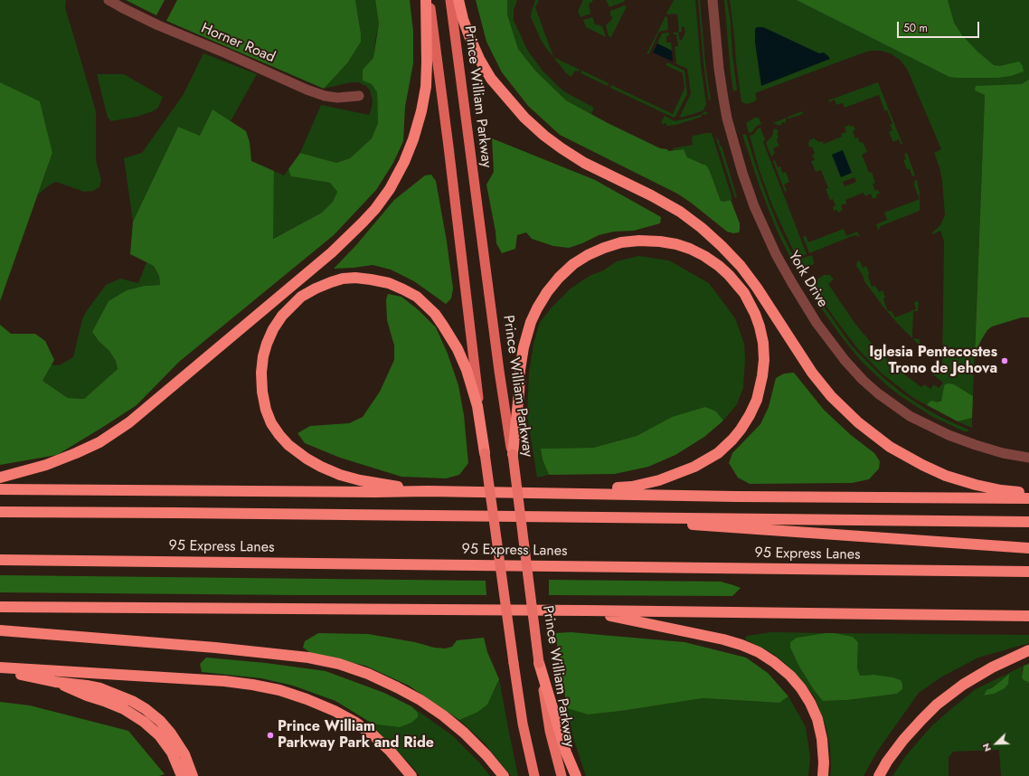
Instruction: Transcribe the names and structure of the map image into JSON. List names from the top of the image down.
{
  "streets": {
    "highway": ["Prince William Parkway", "95 Express Lanes"],
    "street": ["Horner Road", "York Drive"]
  },
  "places": ["Iglesia Pentecostes Trono de Jehova", "Prince William Parkway Park and Ride"],
  "scale_bar": "50 m",
  "north": "bottom left"
}
